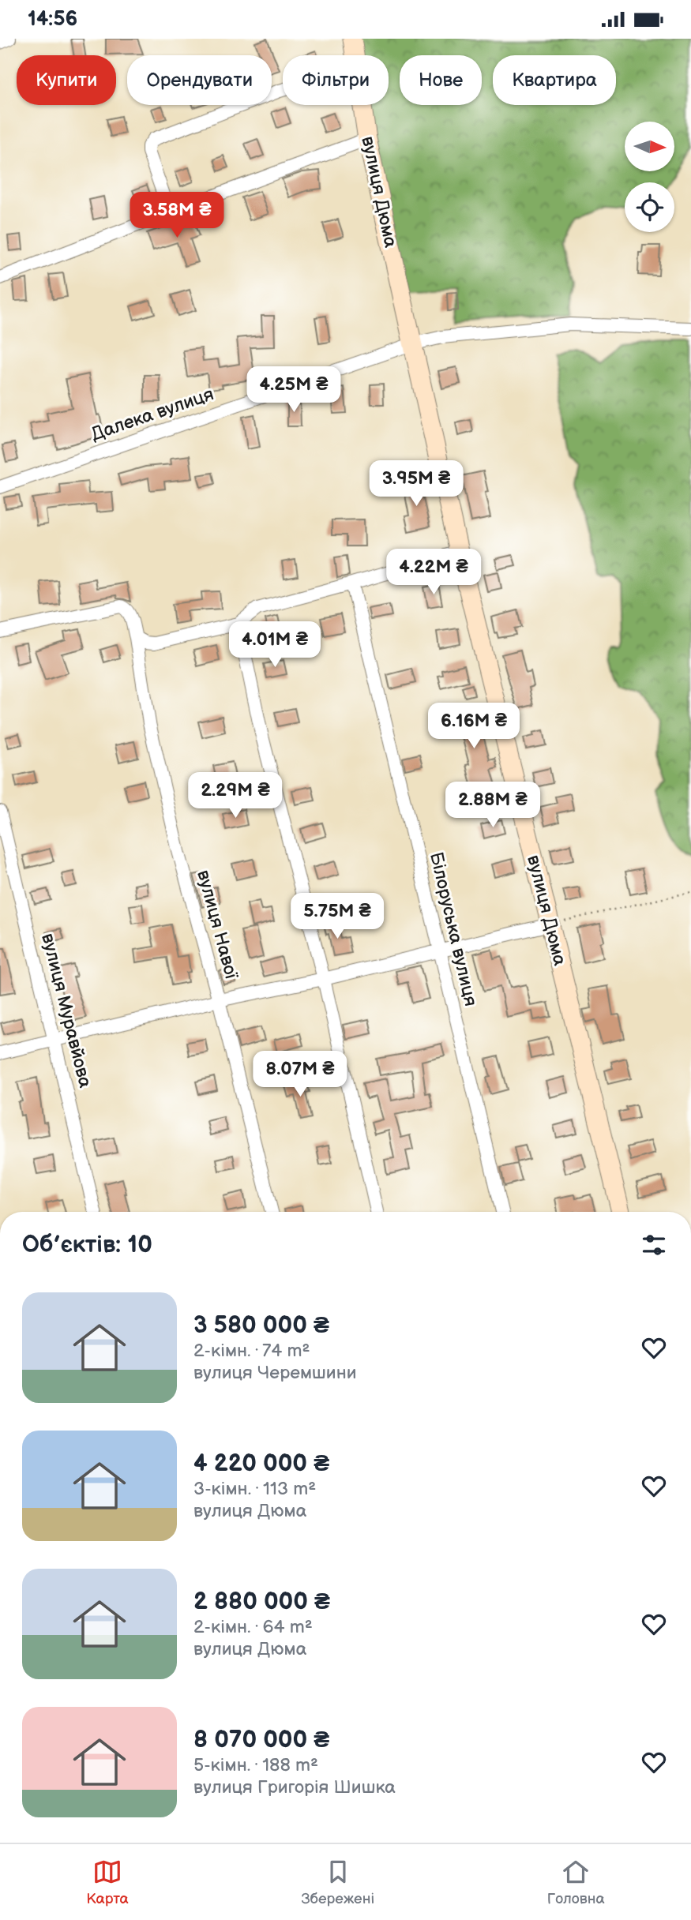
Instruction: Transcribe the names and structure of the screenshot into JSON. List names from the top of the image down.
{
  "streets": {
    "street": [
      "вулиця Дюма",
      "Далека вулиця",
      "вулиця Навої",
      "Білоруська вулиця",
      "вулиця Муравйова"
    ]
  },
  "crossings": [
    ["вулиця Дюма", "Далека вулиця"]
  ],
  "north": "right",
  "page": {
    "status": "14:56",
    "chip": [
      "Купити",
      "Орендувати",
      "Фільтри",
      "Нове",
      "Квартира"
    ],
    "price": [
      "3.58M ₴",
      "4.25M ₴",
      "3.95M ₴",
      "4.22M ₴",
      "4.01M ₴",
      "6.16M ₴",
      "2.29M ₴",
      "2.88M ₴",
      "5.75M ₴",
      "8.07M ₴"
    ],
    "heading": "Об’єктів: 10",
    "list": [
      {
        "name": "3 580 000 ₴",
        "note": "2-кімн. · 74 m² · вулиця Черемшини"
      },
      {
        "name": "4 220 000 ₴",
        "note": "3-кімн. · 113 m² · вулиця Дюма"
      },
      {
        "name": "2 880 000 ₴",
        "note": "2-кімн. · 64 m² · вулиця Дюма"
      },
      {
        "name": "8 070 000 ₴",
        "note": "5-кімн. · 188 m² · вулиця Григорія Шишка"
      }
    ],
    "tabs": ["Карта", "Збережені", "Головна"]
  }
}
